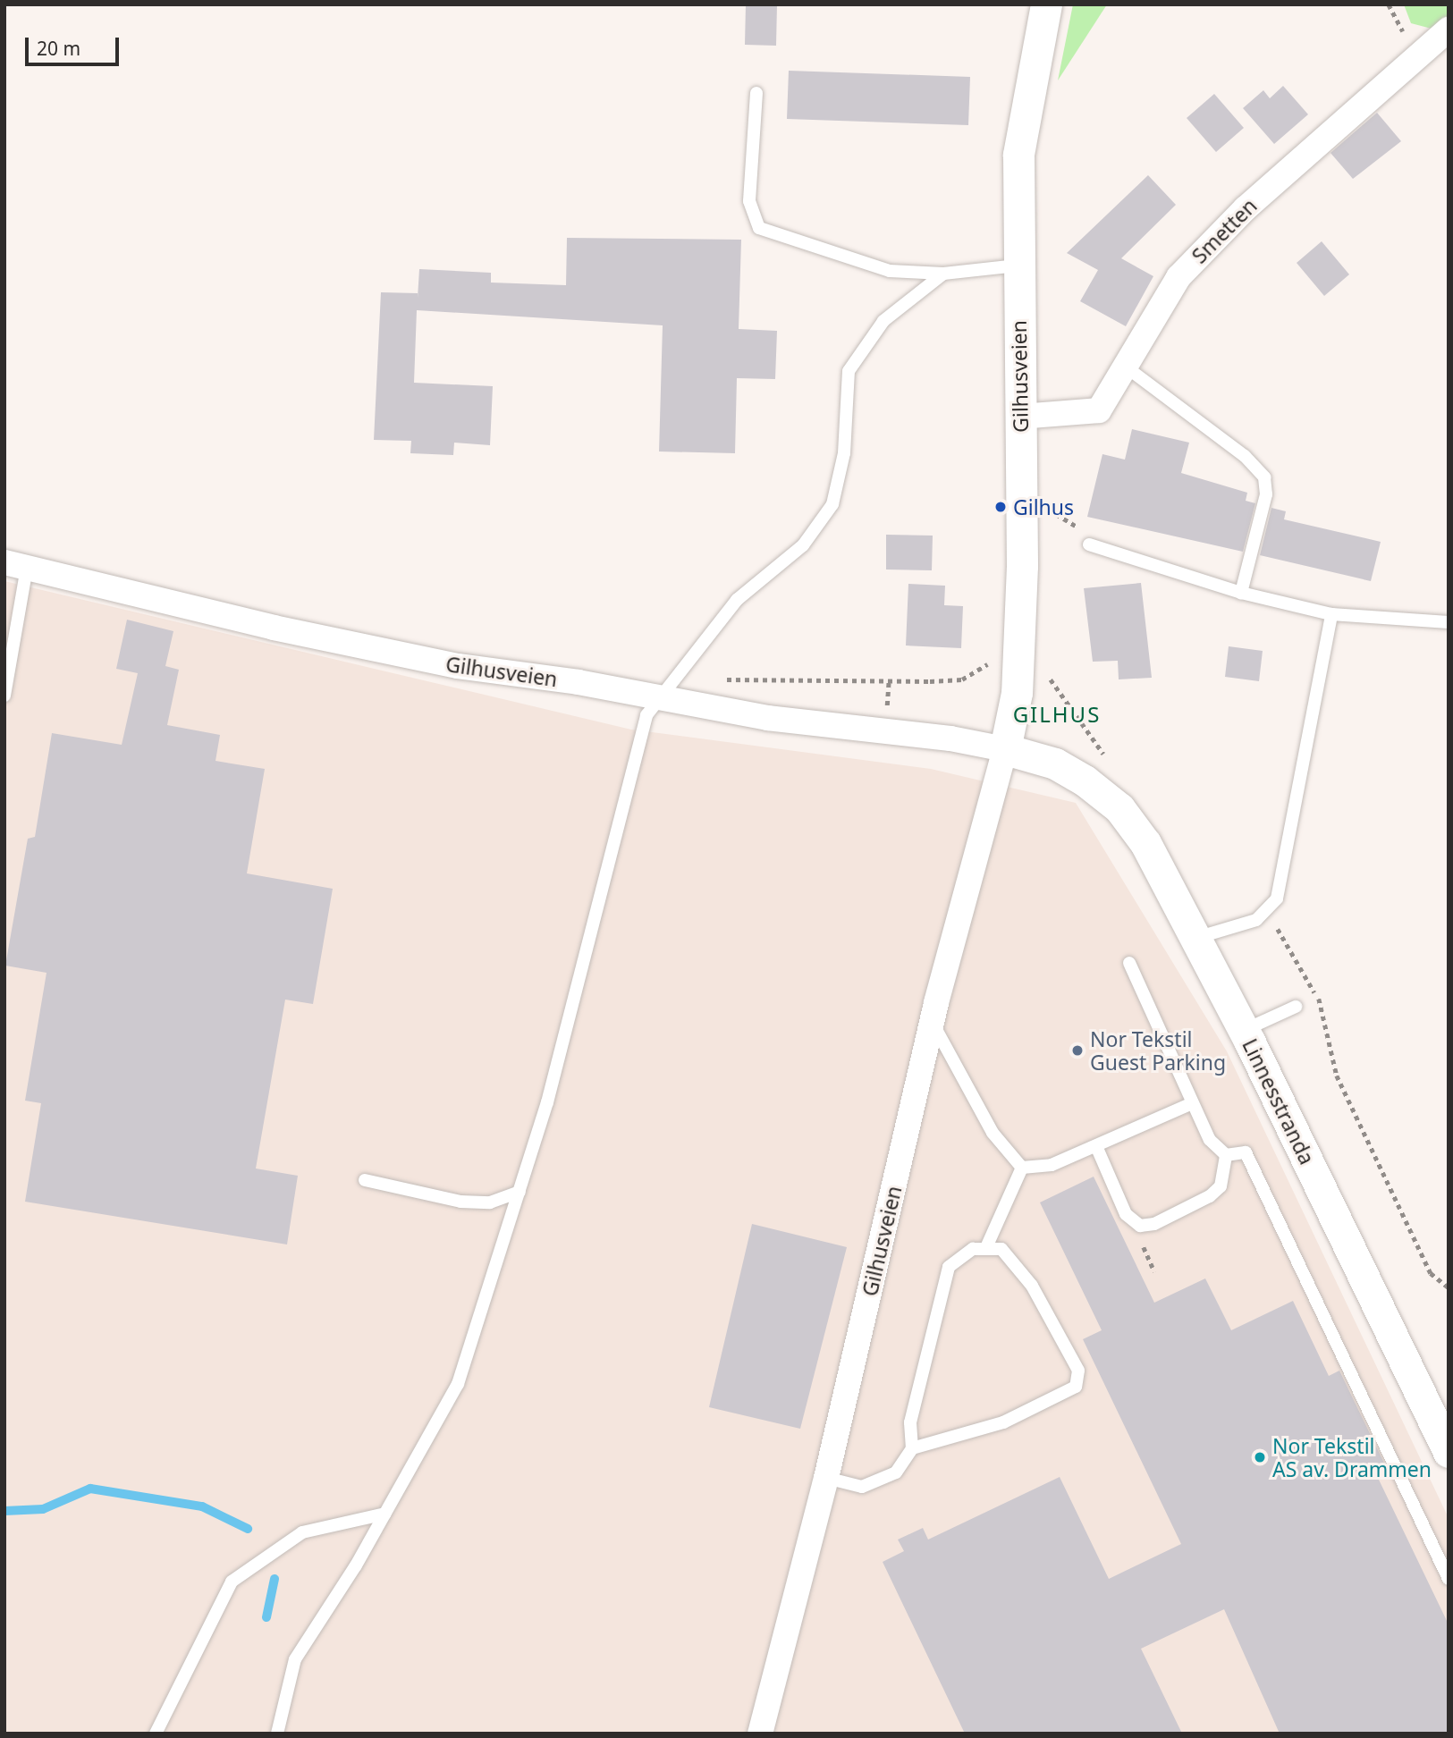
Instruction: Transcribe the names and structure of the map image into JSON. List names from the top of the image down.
{
  "streets": {
    "street": ["Smetten", "Gilhusveien", "Linnesstranda"]
  },
  "crossings": [
    ["Smetten", "Gilhusveien"],
    ["Gilhusveien", "Linnesstranda"]
  ],
  "districts": ["GILHUS"],
  "places": ["Gilhus", "Nor Tekstil Guest Parking", "Nor Tekstil AS av. Drammen"],
  "scale_bar": "20 m"
}
